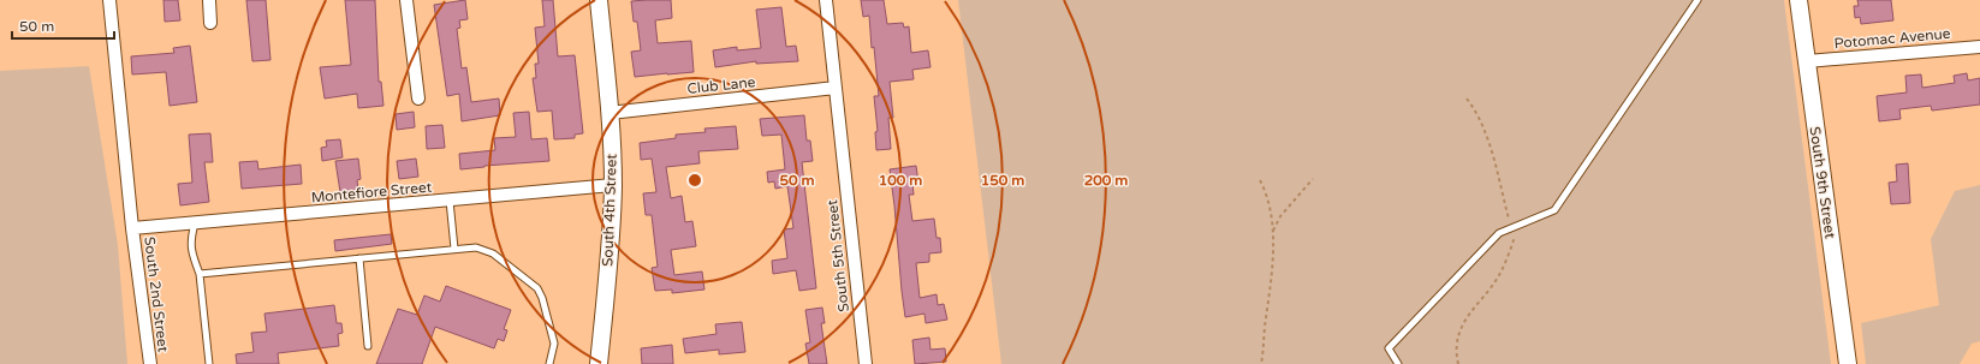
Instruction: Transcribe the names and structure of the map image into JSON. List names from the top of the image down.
{
  "streets": {
    "street": [
      "Potomac Avenue",
      "Club Lane",
      "South 9th Street",
      "Montefiore Street",
      "South 4th Street",
      "South 5th Street",
      "South 2nd Street"
    ]
  },
  "crossings": [
    ["Potomac Avenue", "South 9th Street"],
    ["Club Lane", "South 4th Street"],
    ["Club Lane", "South 5th Street"],
    ["Montefiore Street", "South 4th Street"],
    ["Montefiore Street", "South 2nd Street"]
  ],
  "scale_bar": "50 m",
  "rings": [
    "50 m",
    "100 m",
    "150 m",
    "200 m"
  ]
}
